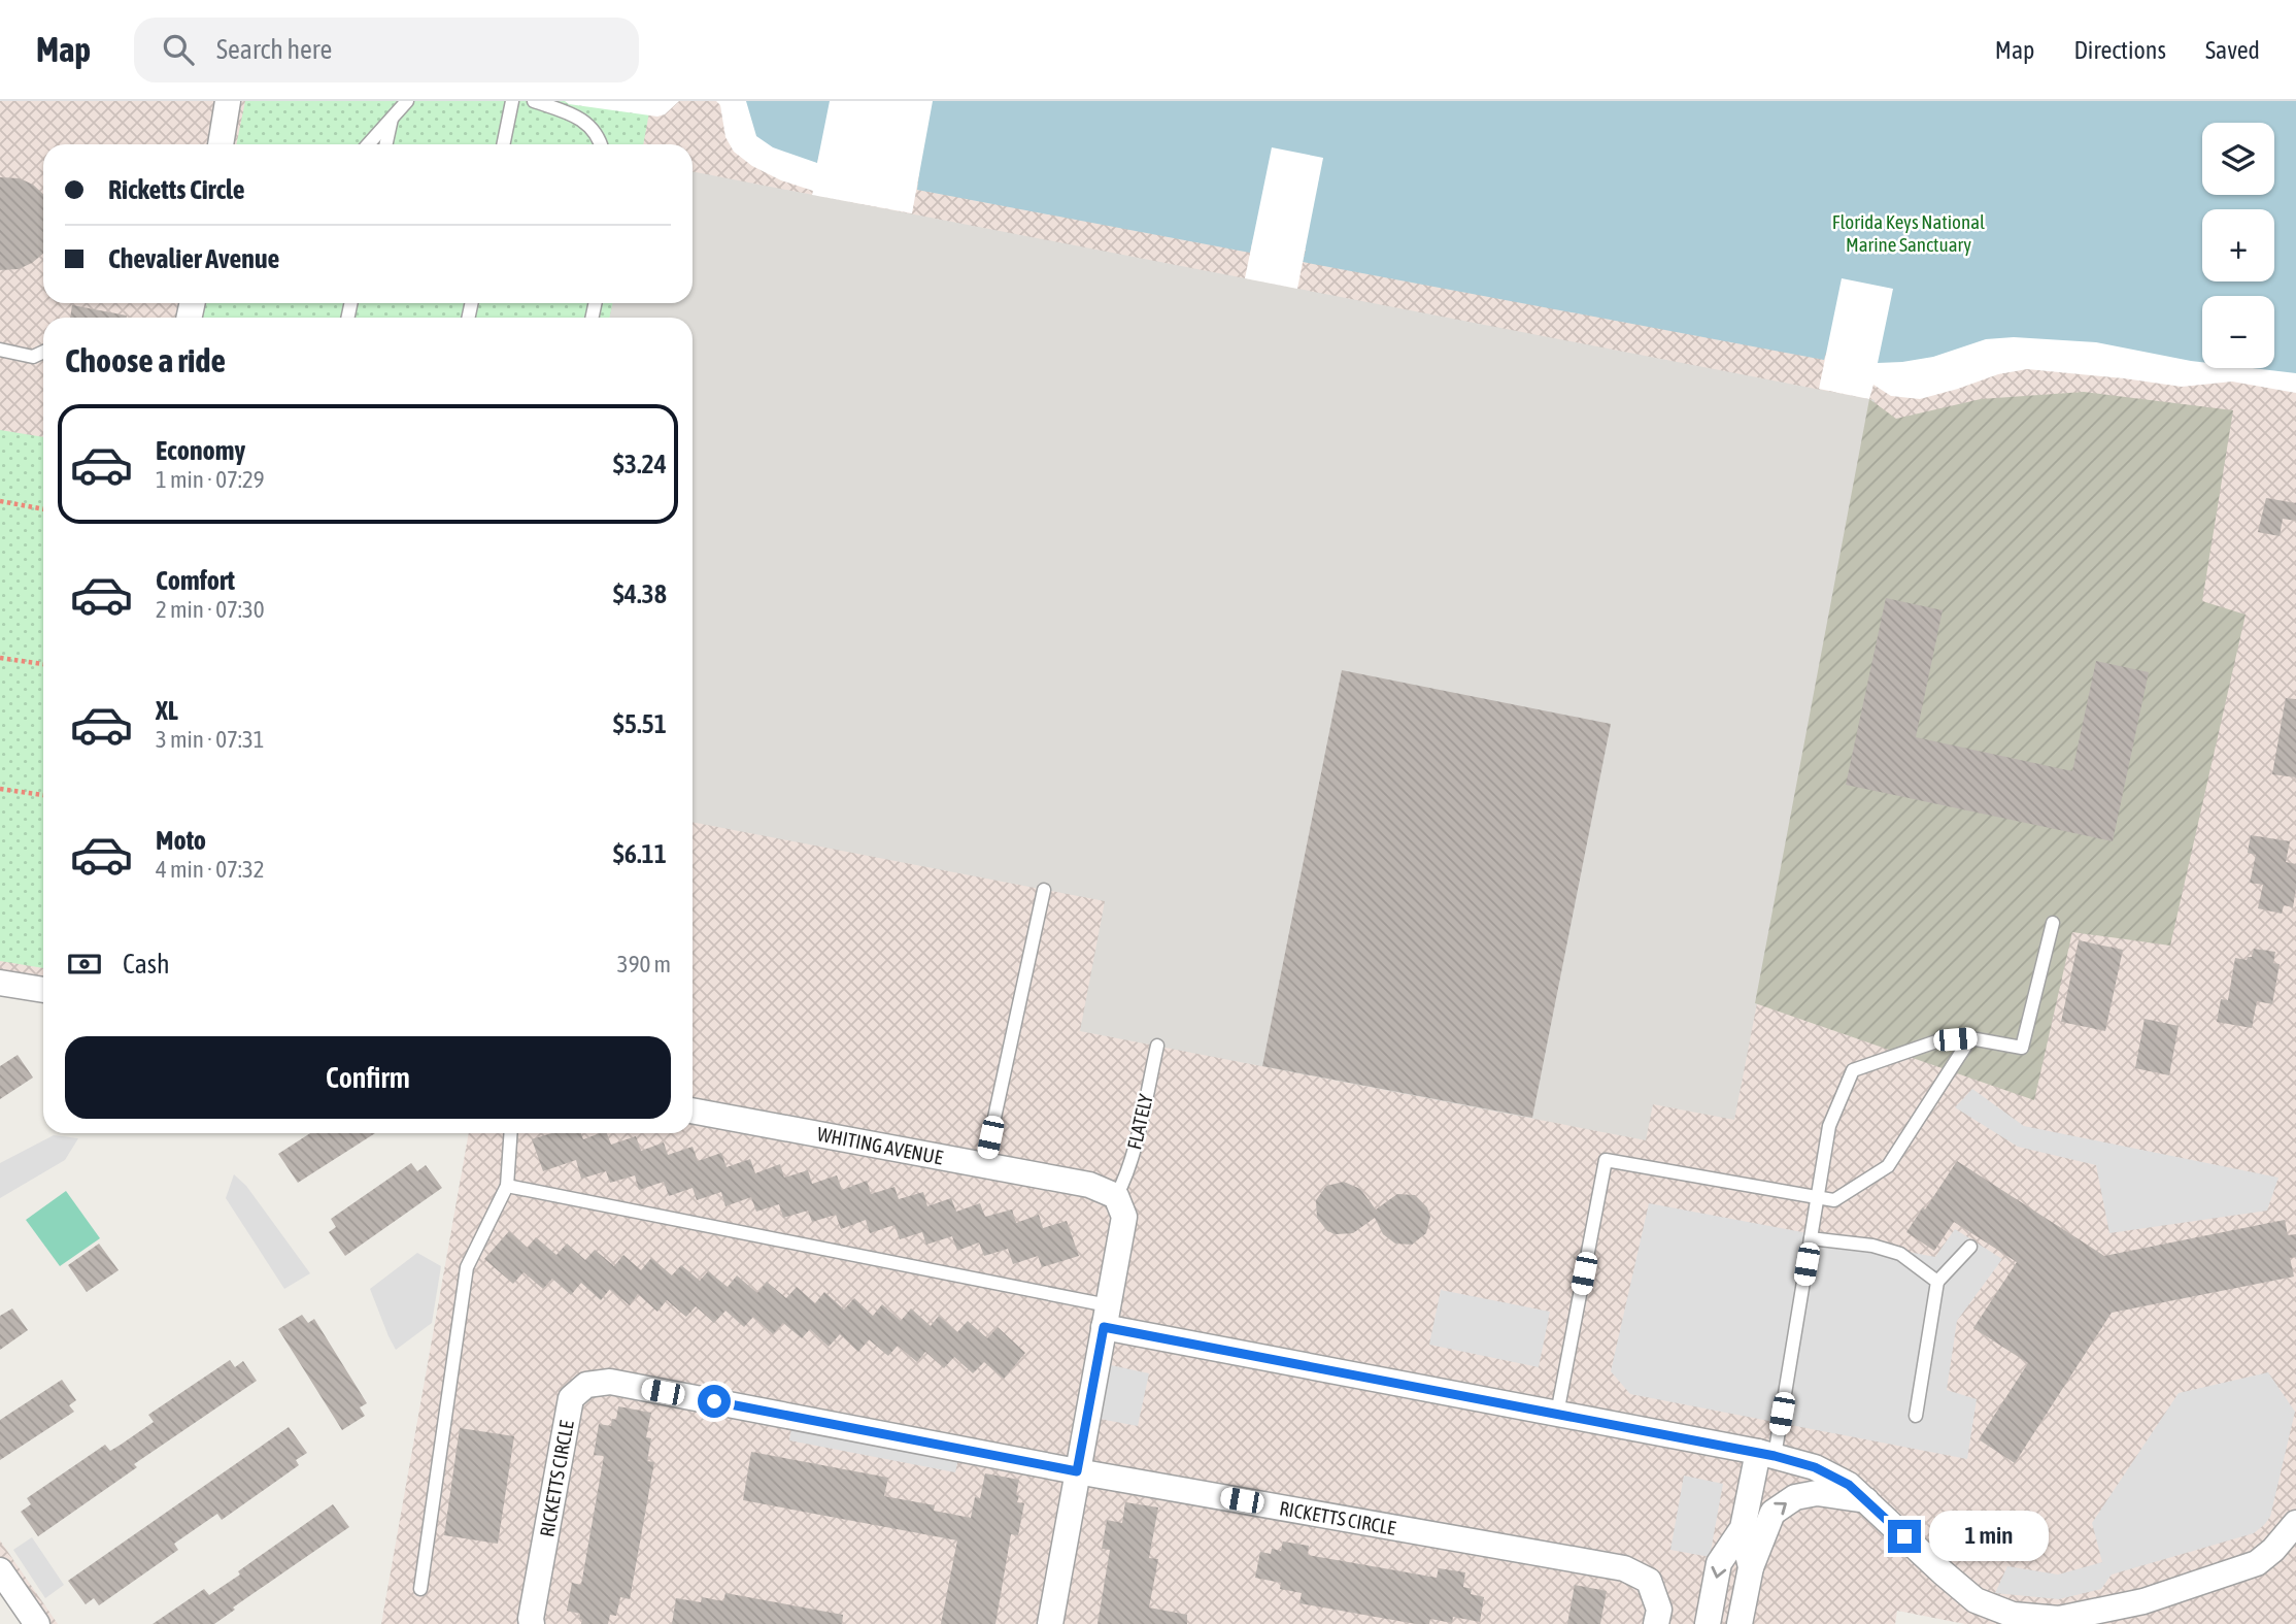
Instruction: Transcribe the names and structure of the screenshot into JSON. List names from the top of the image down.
{
  "streets": {
    "street": ["WHITING AVENUE", "RICKETTS CIRCLE"],
    "lane": ["FLATELY"]
  },
  "crossings": [
    ["FLATELY", "WHITING AVENUE"]
  ],
  "parks": ["Florida Keys National Marine Sanctuary"],
  "page": {
    "header": "Map",
    "search": "Search here",
    "nav": ["Map", "Directions", "Saved"],
    "map_buttons": ["+", "−"],
    "banner": ["Ricketts Circle", "Chevalier Avenue"],
    "heading": "Choose a ride",
    "list": [
      {
        "name": "Economy",
        "note": "1 min · 07:29",
        "value": "$3.24"
      },
      {
        "name": "Comfort",
        "note": "2 min · 07:30",
        "value": "$4.38"
      },
      {
        "name": "XL",
        "note": "3 min · 07:31",
        "value": "$5.51"
      },
      {
        "name": "Moto",
        "note": "4 min · 07:32",
        "value": "$6.11"
      }
    ],
    "pay": ["Cash", "390 m"],
    "buttons": "Confirm",
    "bubble": "1 min"
  }
}
